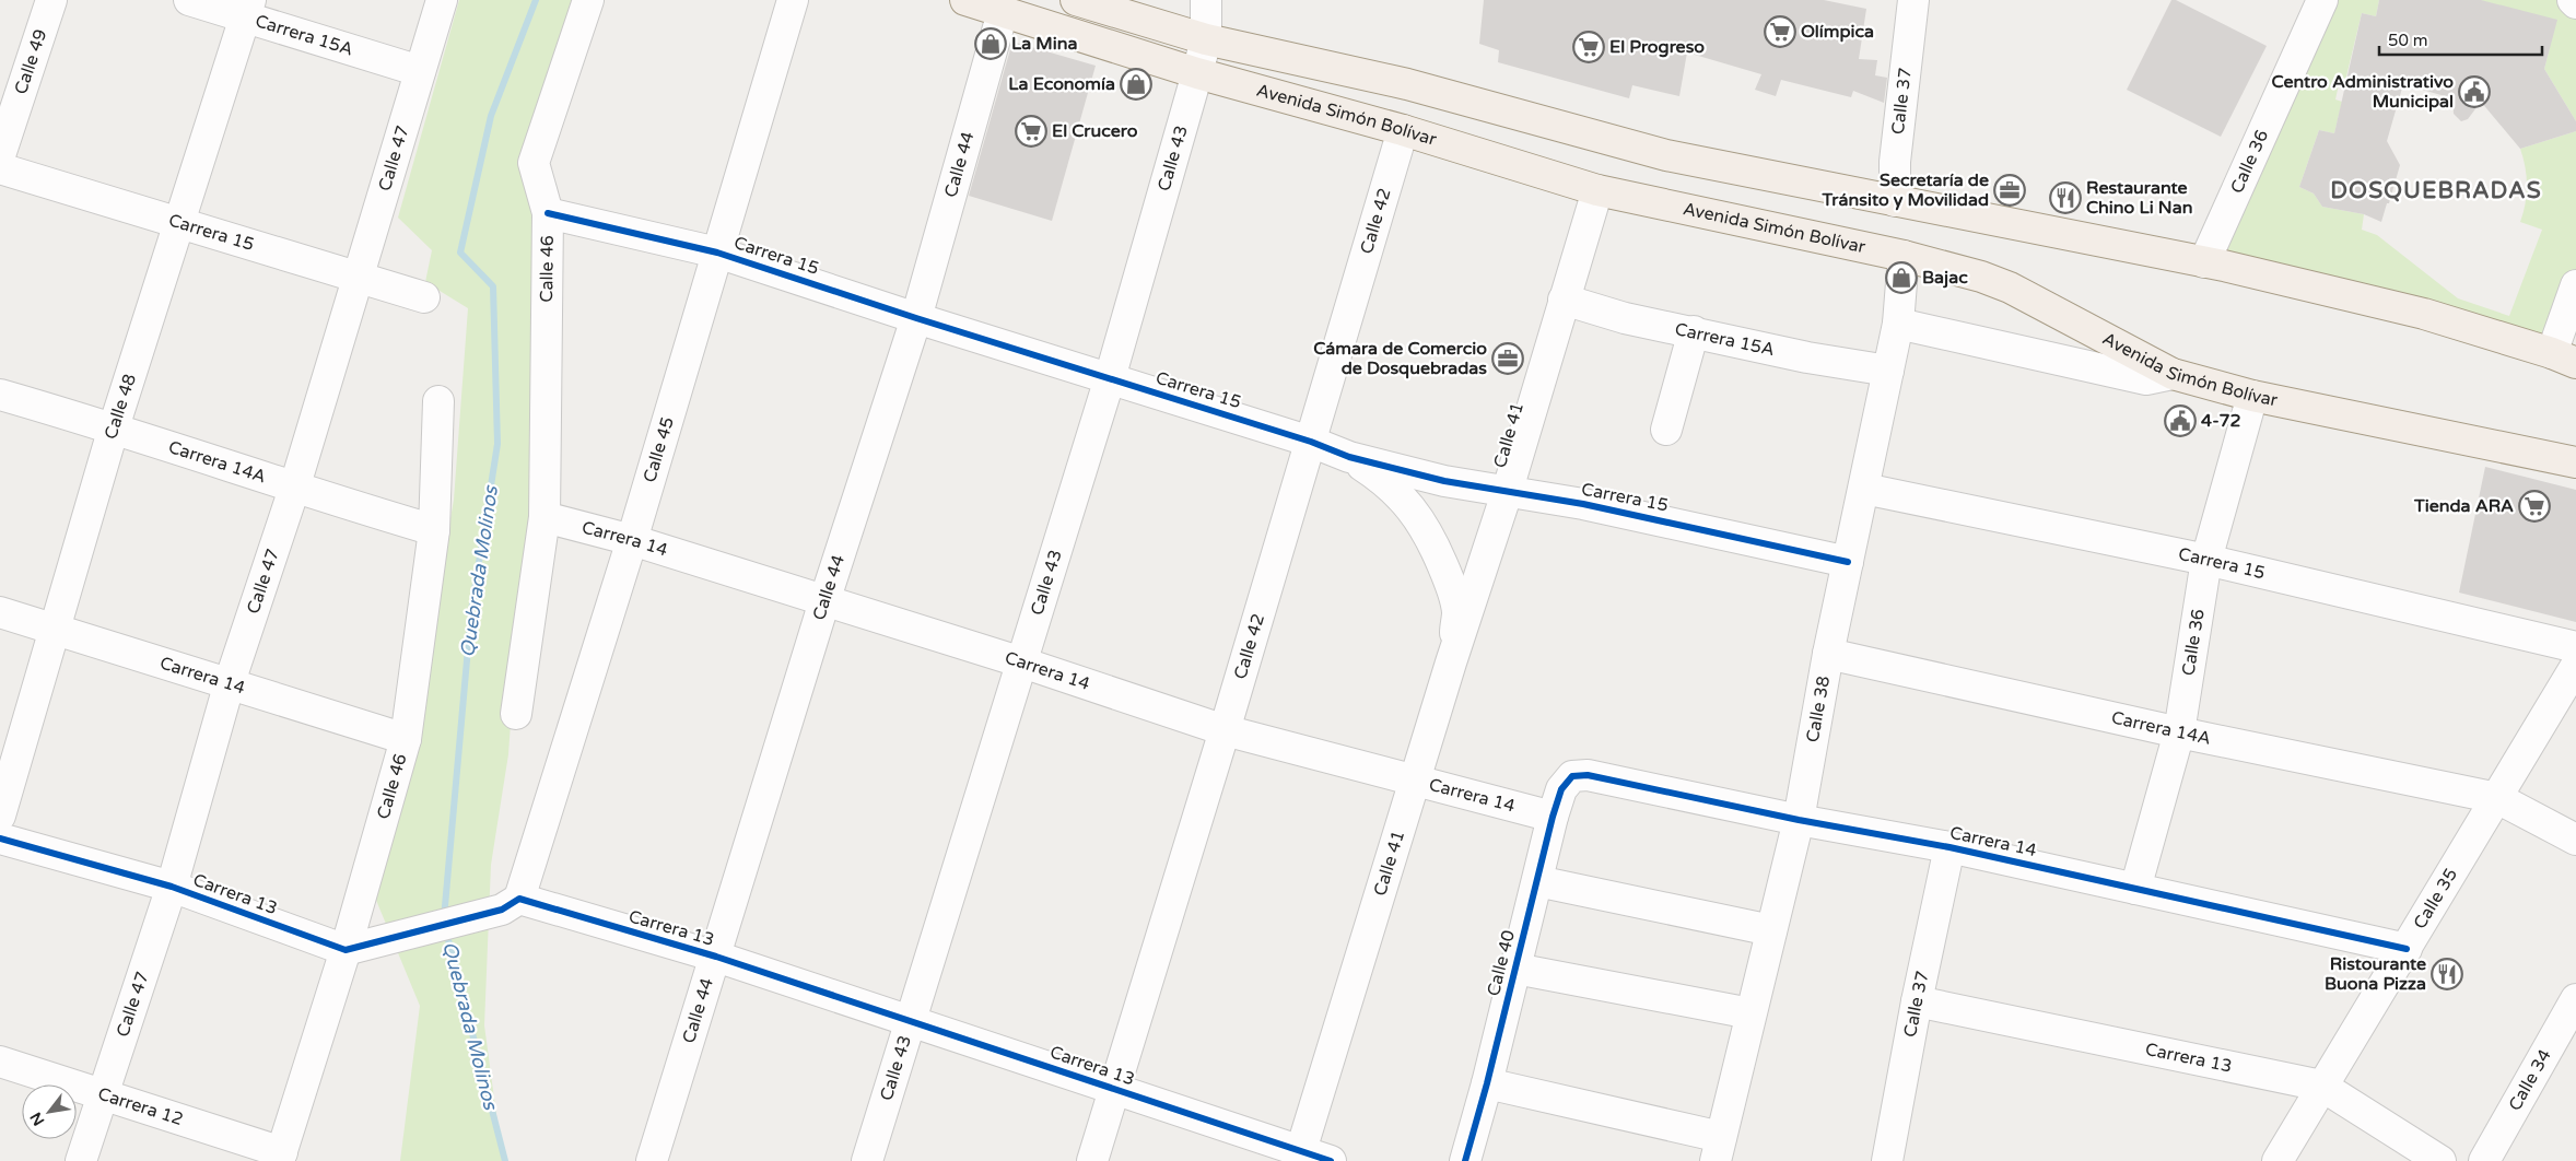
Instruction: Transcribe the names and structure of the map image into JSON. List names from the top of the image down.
{
  "streets": {
    "main road": ["Avenida Simón Bolívar"],
    "street": [
      "Carrera 15A",
      "Calle 49",
      "Calle 37",
      "Calle 47",
      "Calle 43",
      "Calle 36",
      "Calle 44",
      "Calle 42",
      "Carrera 15",
      "Calle 46",
      "Calle 48",
      "Calle 41",
      "Calle 45",
      "Carrera 14A",
      "Carrera 14",
      "Calle 38",
      "Carrera 13",
      "Calle 35",
      "Calle 40",
      "Calle 34",
      "Carrera 12"
    ]
  },
  "crossings": [
    ["Carrera 15A", "Calle 47"],
    ["Carrera 15A", "Calle 48"],
    ["Carrera 15A", "Calle 41"],
    ["Carrera 15A", "Calle 38"],
    ["Calle 37", "Carrera 14"],
    ["Calle 37", "Carrera 13"],
    ["Avenida Simón Bolívar", "Calle 43"],
    ["Avenida Simón Bolívar", "Calle 36"],
    ["Avenida Simón Bolívar", "Calle 44"],
    ["Avenida Simón Bolívar", "Calle 42"],
    ["Avenida Simón Bolívar", "Calle 41"],
    ["Avenida Simón Bolívar", "Calle 38"],
    ["Calle 47", "Carrera 15"],
    ["Calle 47", "Carrera 14A"],
    ["Calle 47", "Carrera 14"],
    ["Calle 47", "Carrera 13"],
    ["Calle 47", "Carrera 12"],
    ["Calle 43", "Carrera 15"],
    ["Calle 43", "Carrera 14"],
    ["Calle 43", "Carrera 13"],
    ["Calle 36", "Carrera 15"],
    ["Calle 36", "Carrera 14A"],
    ["Calle 36", "Carrera 14"],
    ["Calle 44", "Carrera 15"],
    ["Calle 44", "Carrera 14"],
    ["Calle 44", "Carrera 13"],
    ["Calle 42", "Carrera 15"],
    ["Calle 42", "Carrera 14"],
    ["Calle 42", "Carrera 13"],
    ["Carrera 15", "Calle 46"],
    ["Carrera 15", "Calle 48"],
    ["Carrera 15", "Calle 41"],
    ["Carrera 15", "Calle 45"],
    ["Carrera 15", "Calle 38"],
    ["Calle 46", "Carrera 14A"],
    ["Calle 46", "Carrera 14"],
    ["Calle 46", "Carrera 13"],
    ["Calle 46", "Carrera 12"],
    ["Calle 48", "Carrera 14A"],
    ["Calle 48", "Carrera 14"],
    ["Calle 41", "Carrera 14"],
    ["Calle 41", "Carrera 13"],
    ["Calle 45", "Carrera 14"],
    ["Calle 45", "Carrera 13"],
    ["Carrera 14A", "Calle 38"],
    ["Carrera 14A", "Calle 35"],
    ["Carrera 14", "Calle 38"],
    ["Carrera 14", "Calle 35"],
    ["Carrera 14", "Calle 40"],
    ["Carrera 13", "Calle 35"]
  ],
  "districts": ["DOSQUEBRADAS"],
  "water": ["Quebrada Molinos"],
  "places": {
    "supermarket": [
      "Olímpica",
      "El Progreso",
      "El Crucero",
      "Tienda ARA"
    ],
    "shop": ["La Mina", "La Economía", "Bajac"],
    "public building": ["Centro Administrativo Municipal", "4-72"],
    "office": ["Secretaría de Tránsito y Movilidad", "Cámara de Comercio de Dosquebradas"],
    "restaurant": ["Restaurante Chino Li Nan", "Ristourante Buona Pizza"]
  },
  "scale_bar": "50 m",
  "north": "bottom left"
}
